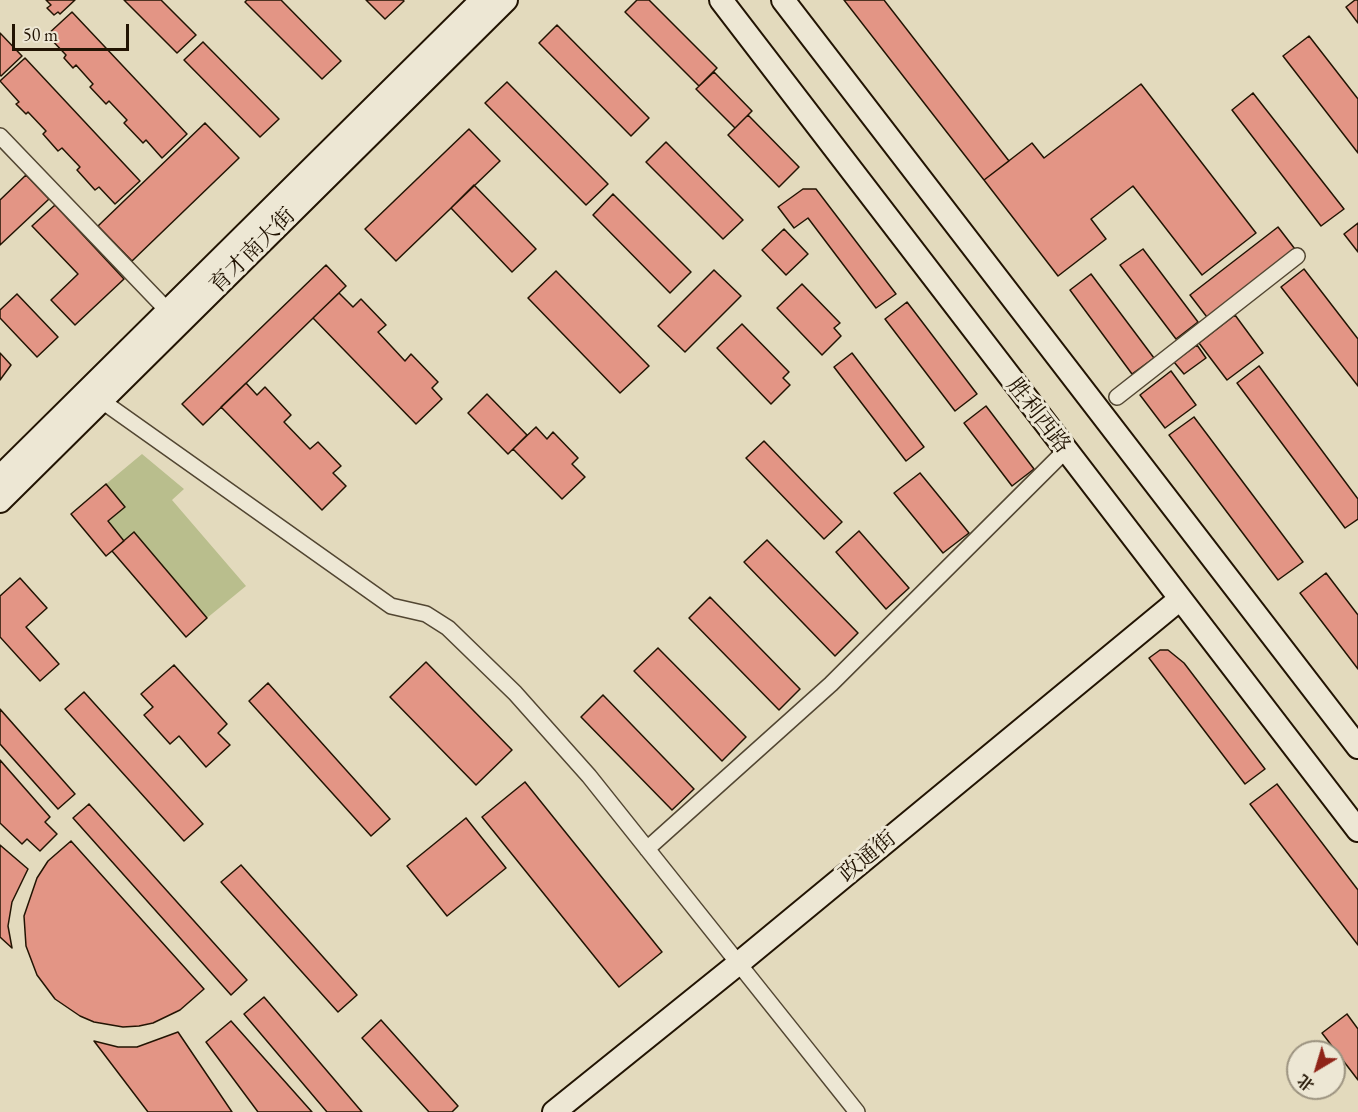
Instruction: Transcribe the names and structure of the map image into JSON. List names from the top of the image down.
{
  "streets": {
    "main road": ["育才南大街", "胜利西路", "政通街"]
  },
  "crossings": [
    ["胜利西路", "政通街"]
  ],
  "scale_bar": "50 m",
  "north": "bottom left"
}
